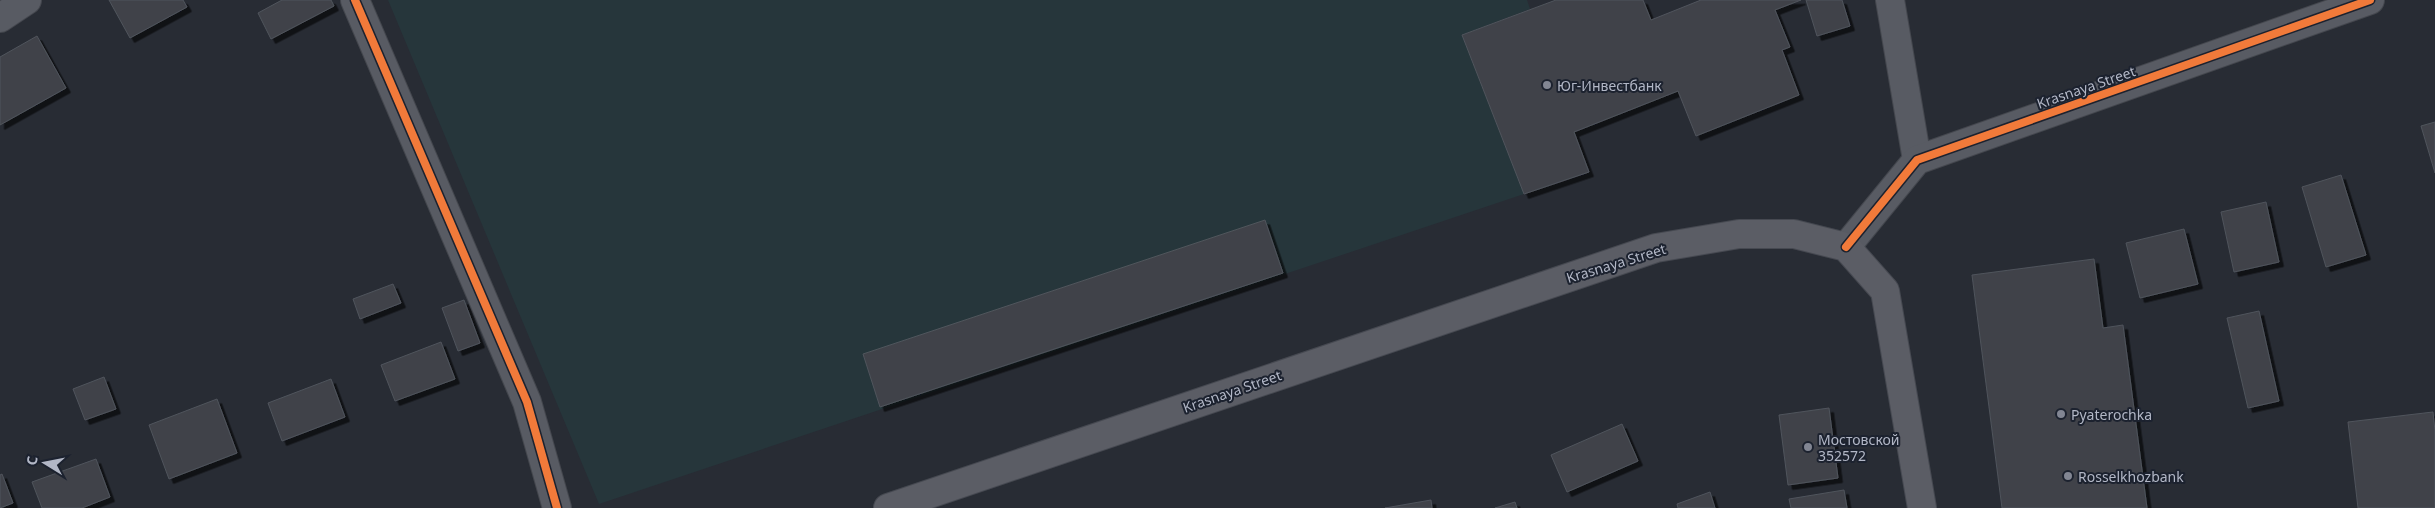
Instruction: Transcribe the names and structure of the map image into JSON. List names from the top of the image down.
{
  "streets": {
    "main road": ["Krasnaya Street"]
  },
  "places": [
    "Юг-Инвестбанк",
    "Pyaterochka",
    "Мостовской 352572",
    "Rosselkhozbank"
  ],
  "north": "left"
}
